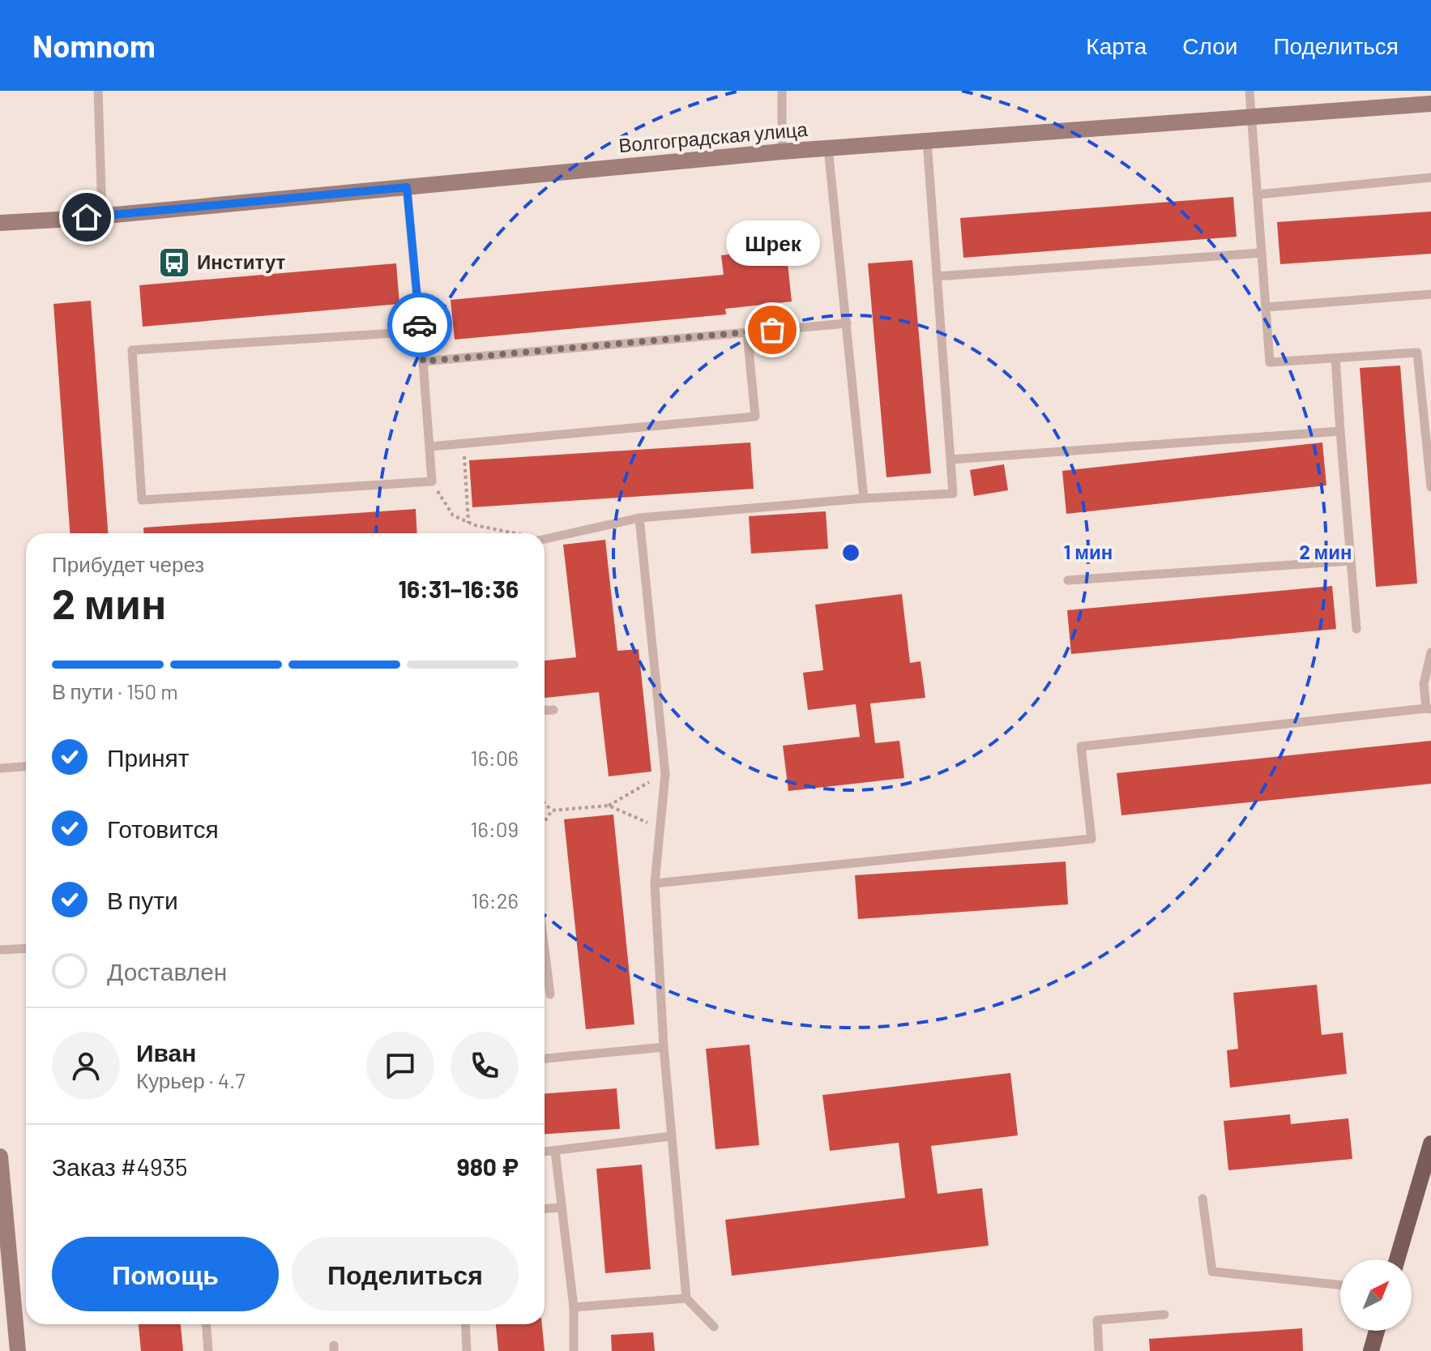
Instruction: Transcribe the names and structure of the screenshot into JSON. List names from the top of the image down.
{
  "streets": {
    "main road": ["Волгоградская улица"]
  },
  "places": {
    "bus stop": ["Институт"],
    "other": ["Шрек"]
  },
  "north": "top right",
  "page": {
    "header": "Nomnom",
    "nav": ["Карта", "Слои", "Поделиться"],
    "bubble": "Шрек",
    "heading": ["2 мин", "Прибудет через", "16:31–16:36"],
    "panel": [
      "Иван",
      "Курьер · 4.7",
      "Заказ #4935",
      "980 ₽"
    ],
    "bar": "В пути · 150 m",
    "list": [
      ["Принят", "16:06"],
      ["Готовится", "16:09"],
      ["В пути", "16:26"],
      "Доставлен"
    ],
    "buttons": ["Помощь", "Поделиться"]
  },
  "rings": ["1 мин", "2 мин"]
}
